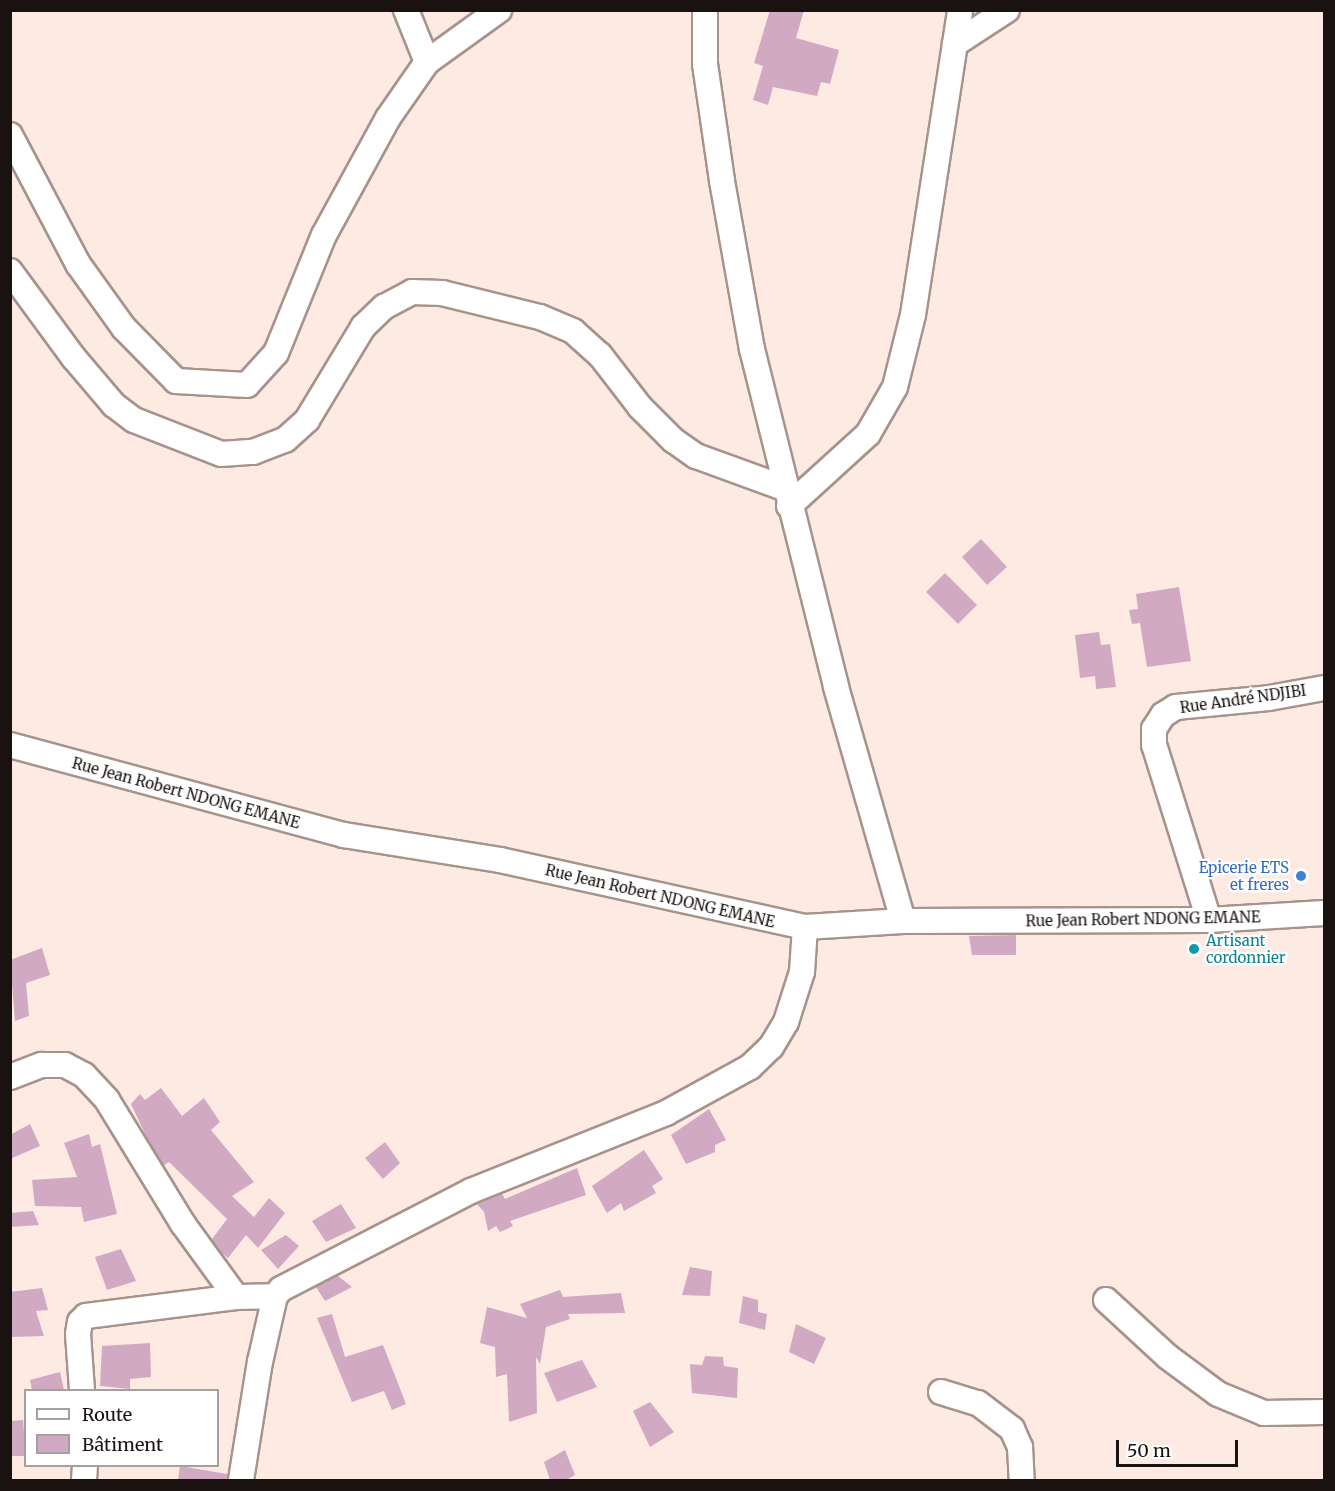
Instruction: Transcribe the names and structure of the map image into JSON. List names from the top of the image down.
{
  "streets": {
    "street": ["Rue André NDJIBI", "Rue Jean Robert NDONG EMANE"]
  },
  "crossings": [
    ["Rue André NDJIBI", "Rue Jean Robert NDONG EMANE"]
  ],
  "places": ["Epicerie ETS et freres", "Artisant cordonnier"],
  "legend": ["Route", "Bâtiment"],
  "scale_bar": "50 m"
}
